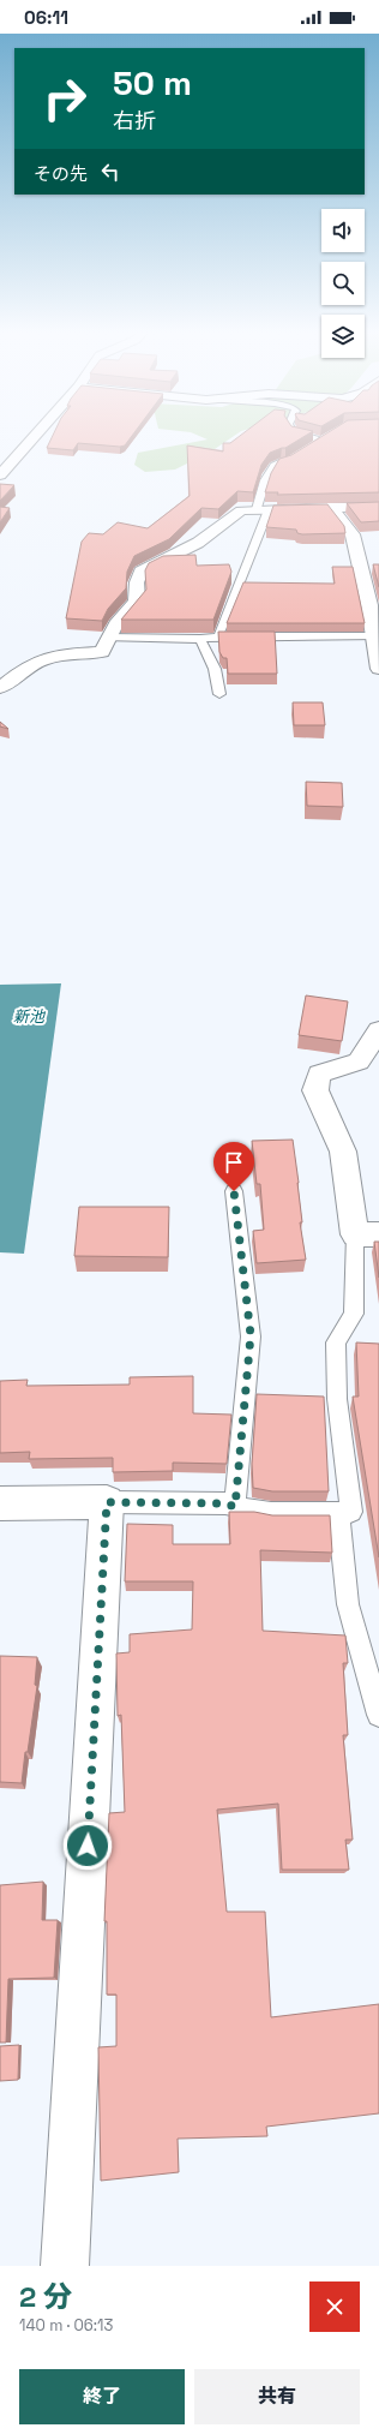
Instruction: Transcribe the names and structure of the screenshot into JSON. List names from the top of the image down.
{
  "water": ["新池"],
  "page": {
    "status": "06:11",
    "turn": ["50 m", "右折"],
    "then": "その先",
    "heading": ["2 分", "140 m · 06:13"],
    "buttons": ["終了", "共有"]
  }
}
